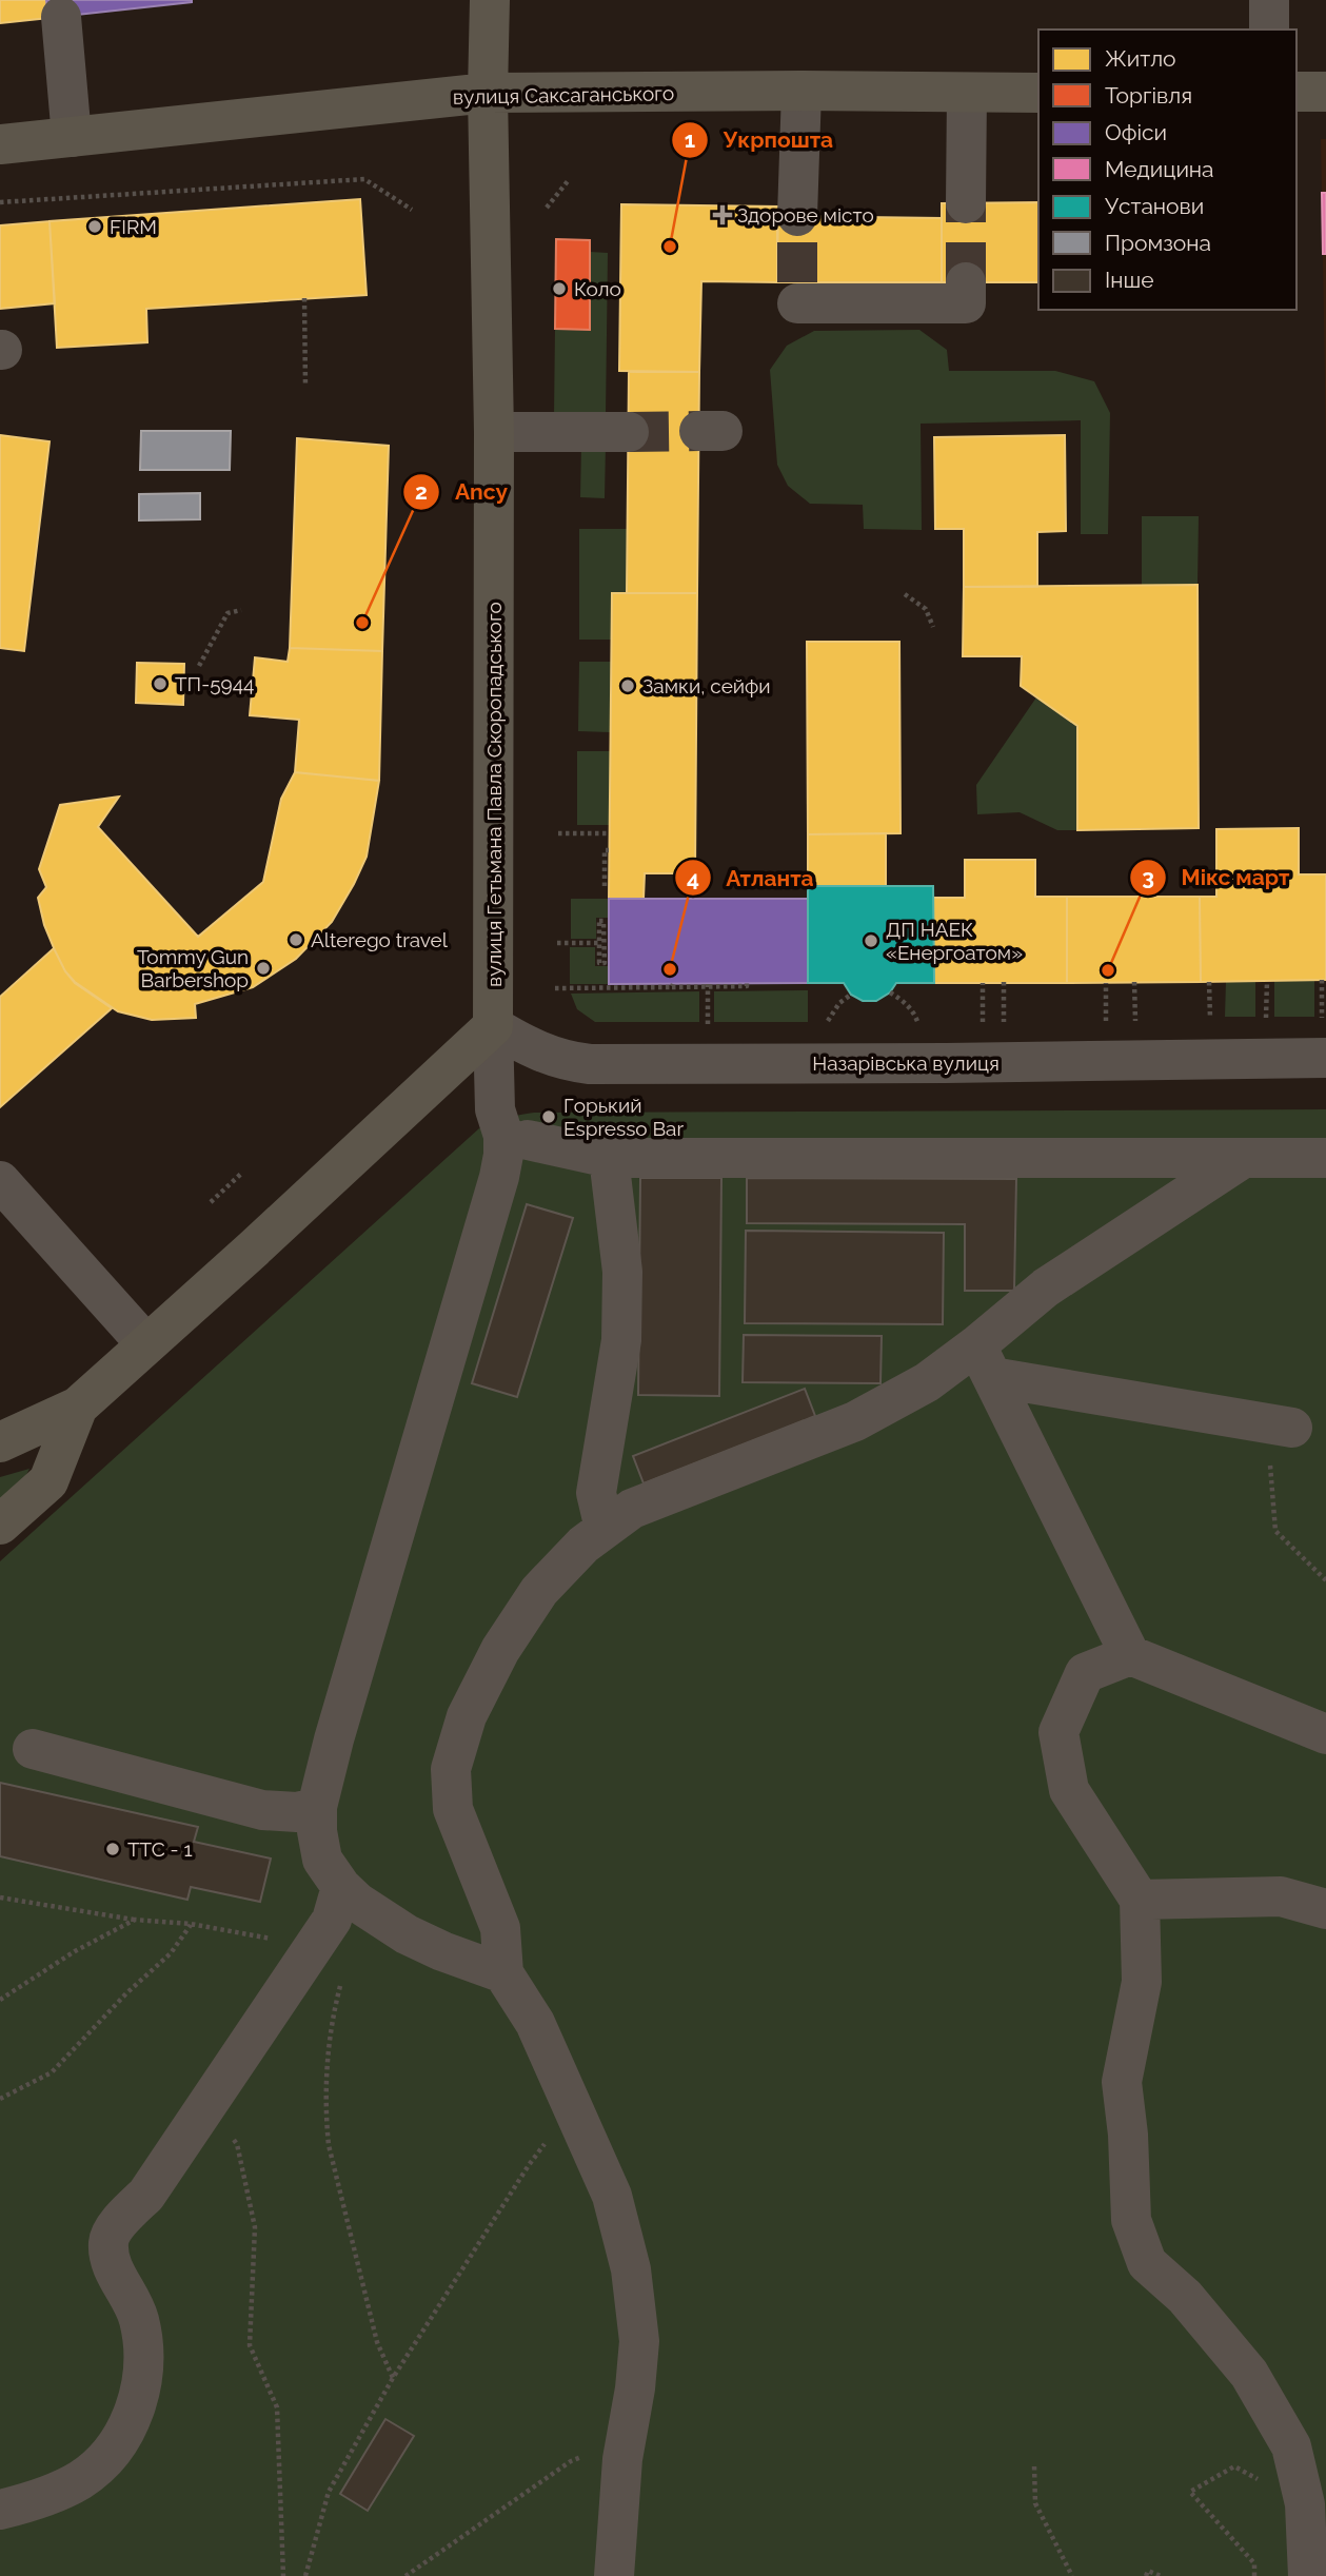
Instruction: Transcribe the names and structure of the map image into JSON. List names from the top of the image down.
{
  "streets": {
    "main road": ["вулиця Саксаганського", "вулиця Гетьмана Павла Скоропадського"],
    "street": ["Назарівська вулиця"]
  },
  "crossings": [
    ["вулиця Саксаганського", "вулиця Гетьмана Павла Скоропадського"],
    ["вулиця Гетьмана Павла Скоропадського", "Назарівська вулиця"]
  ],
  "places": {
    "health": ["Здорове місто"],
    "other": [
      "FIRM",
      "Укрпошта",
      "Коло",
      "Ancy",
      "ТП-5944",
      "Замки, сейфи",
      "Alterego travel",
      "ДП НАЕК «Енергоатом»",
      "Tommy Gun Barbershop",
      "Атланта",
      "Мікс март",
      "Горький Espresso Bar",
      "ТТС - 1"
    ]
  },
  "legend": [
    "Житло",
    "Торгівля",
    "Офіси",
    "Медицина",
    "Установи",
    "Промзона",
    "Інше"
  ]
}
